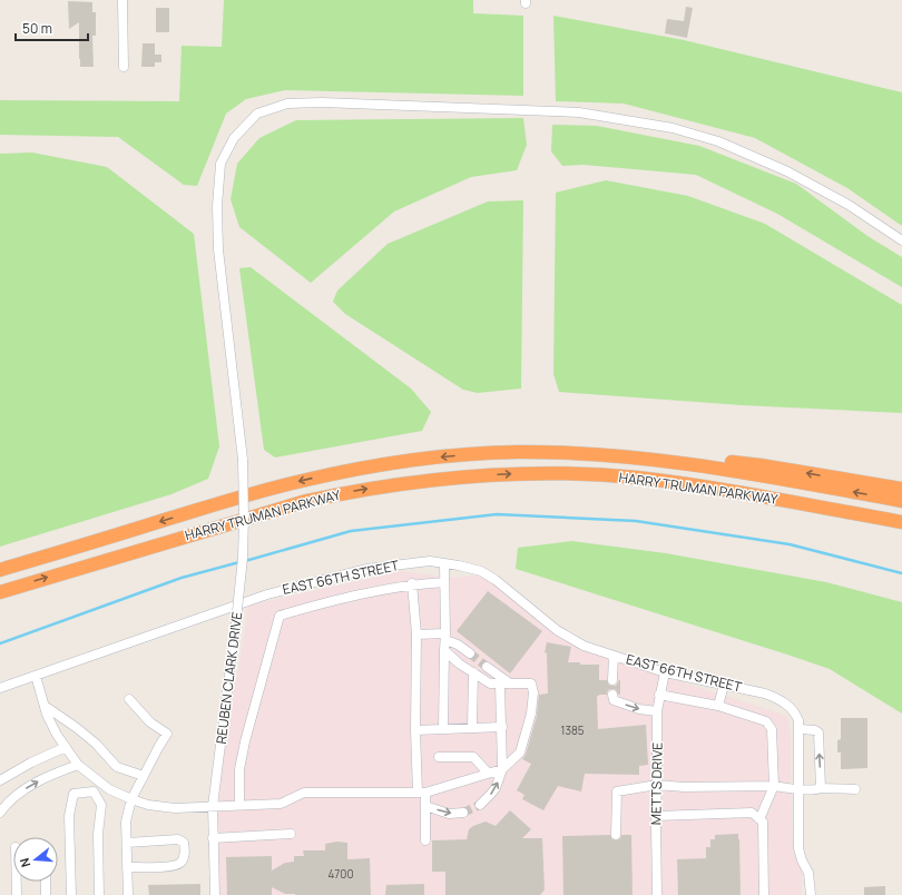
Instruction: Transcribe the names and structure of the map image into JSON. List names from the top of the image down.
{
  "streets": {
    "highway": ["HARRY TRUMAN PARKWAY"],
    "street": ["EAST 66TH STREET", "REUBEN CLARK DRIVE", "METTS DRIVE"]
  },
  "crossings": [
    ["EAST 66TH STREET", "METTS DRIVE"]
  ],
  "house_numbers": ["1385", "4700"],
  "scale_bar": "50 m",
  "north": "left"
}
